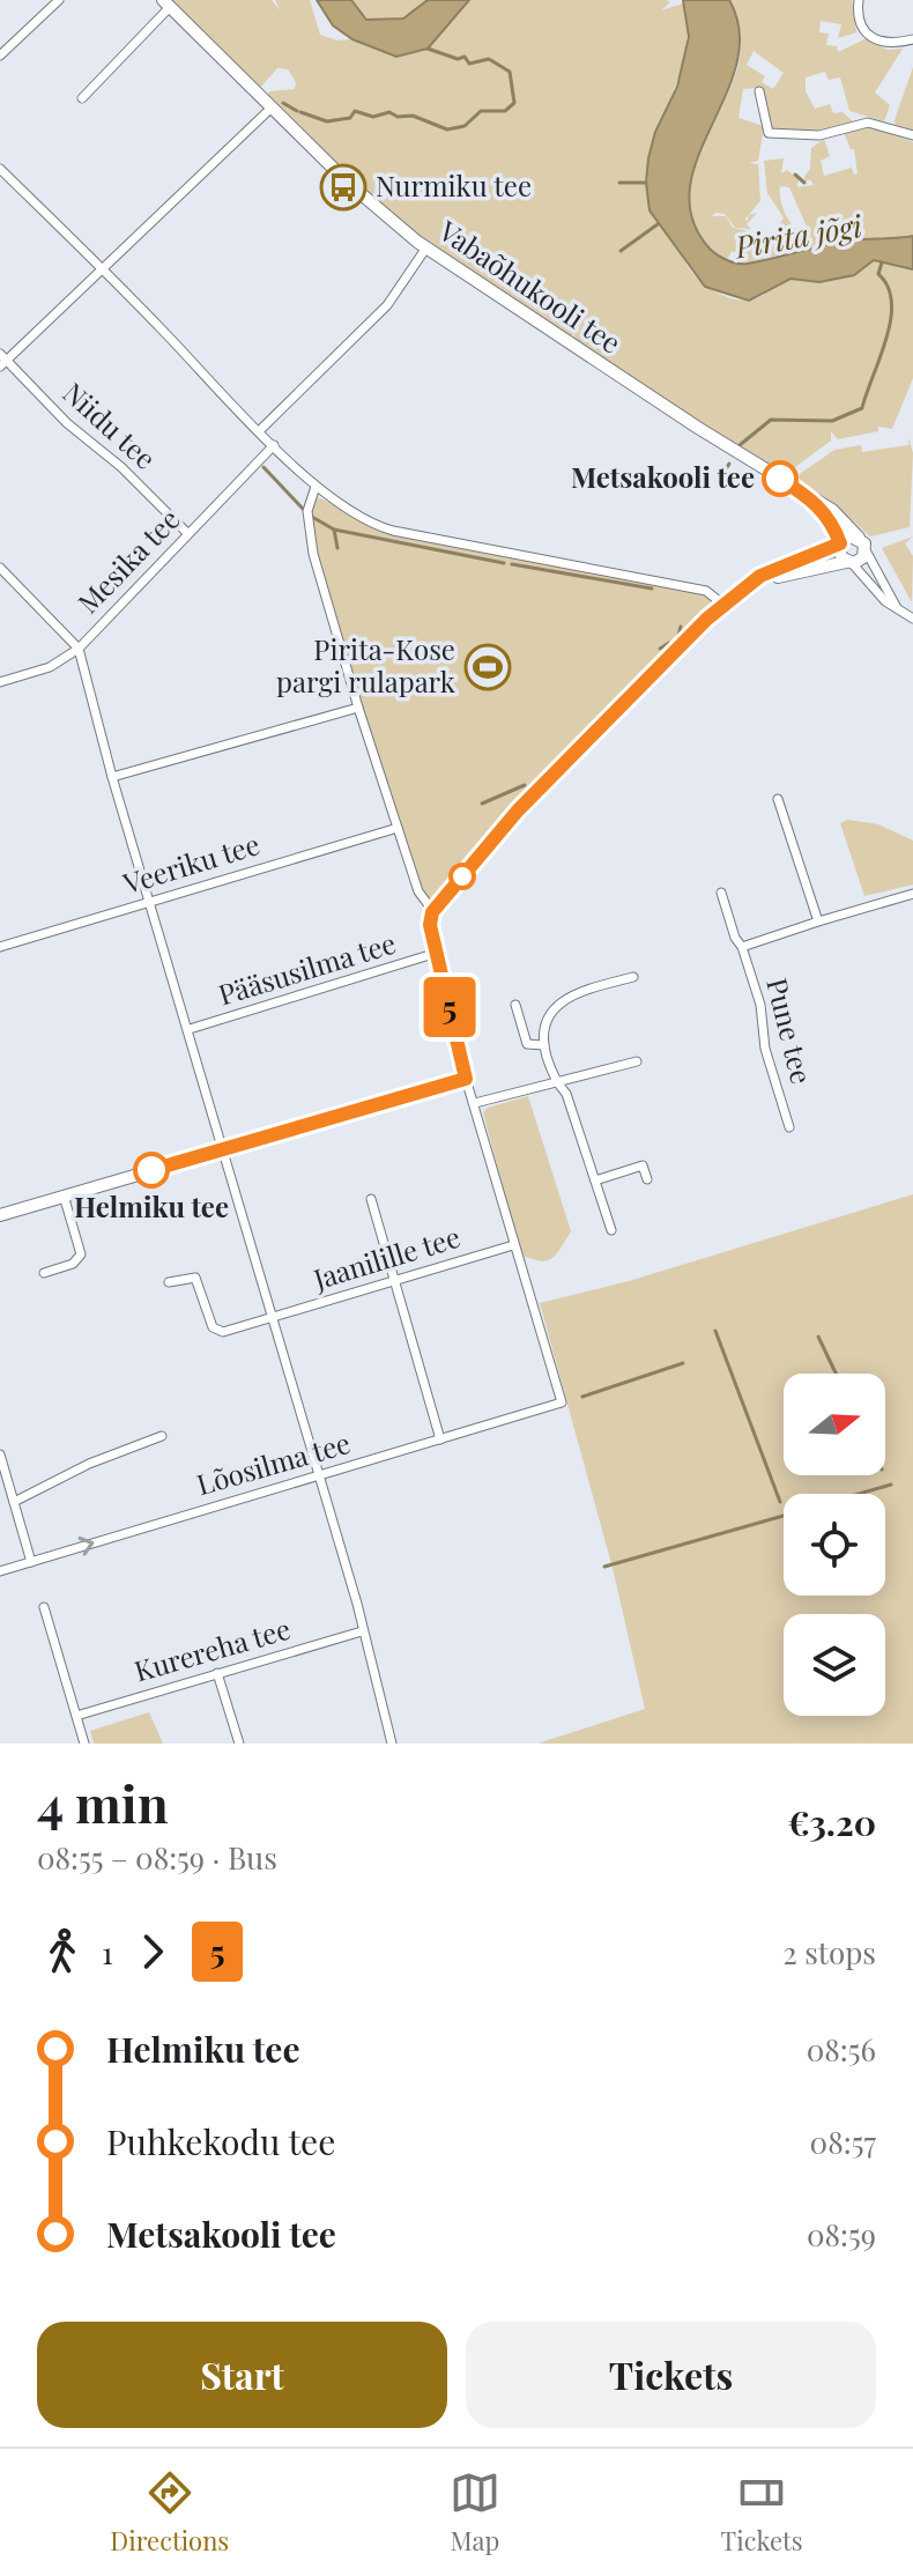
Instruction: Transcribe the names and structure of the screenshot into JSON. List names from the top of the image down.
{
  "streets": {
    "street": [
      "Vabaõhukooli tee",
      "Niidu tee",
      "Mesika tee",
      "Veeriku tee",
      "Pääsusilma tee",
      "Pune tee",
      "Jaanilille tee",
      "Lõosilma tee",
      "Kurereha tee"
    ]
  },
  "crossings": [
    ["Niidu tee", "Mesika tee"],
    ["Jaanilille tee", "Lõosilma tee"]
  ],
  "one_way": ["Lõosilma tee"],
  "water": ["Pirita jõgi"],
  "places": {
    "bus stop": ["Nurmiku tee"],
    "other": ["Metsakooli tee", "Helmiku tee"],
    "sports": ["Pirita-Kose pargi rulapark"]
  },
  "lines": ["bus line 5"],
  "north": "right",
  "page": {
    "on_map": "5",
    "heading": ["4 min", "08:55 – 08:59 · Bus", "€3.20"],
    "legs": ["1", "5", "2 stops"],
    "list": [
      {
        "name": "Helmiku tee",
        "value": "08:56"
      },
      {
        "name": "Puhkekodu tee",
        "value": "08:57"
      },
      {
        "name": "Metsakooli tee",
        "value": "08:59"
      }
    ],
    "buttons": ["Start", "Tickets"],
    "tabs": ["Directions", "Map", "Tickets"]
  }
}
